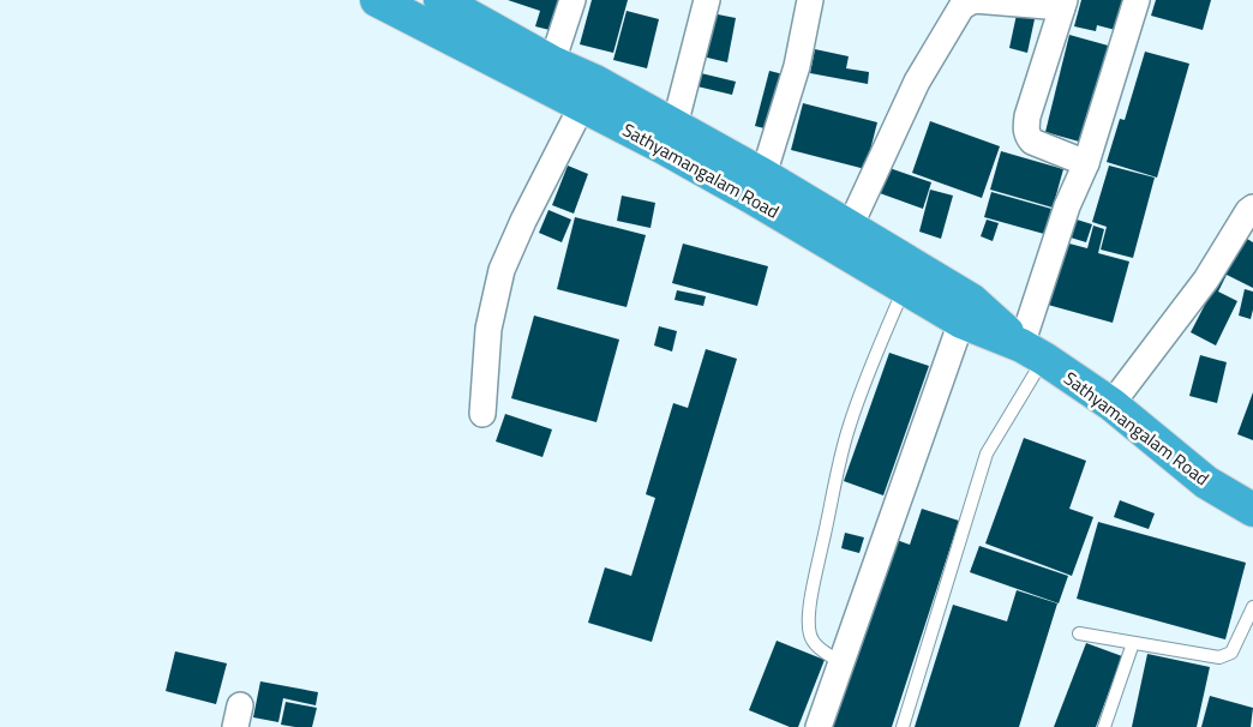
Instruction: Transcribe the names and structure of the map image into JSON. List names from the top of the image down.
{
  "streets": {
    "highway": ["Sathyamangalam Road"]
  }
}
